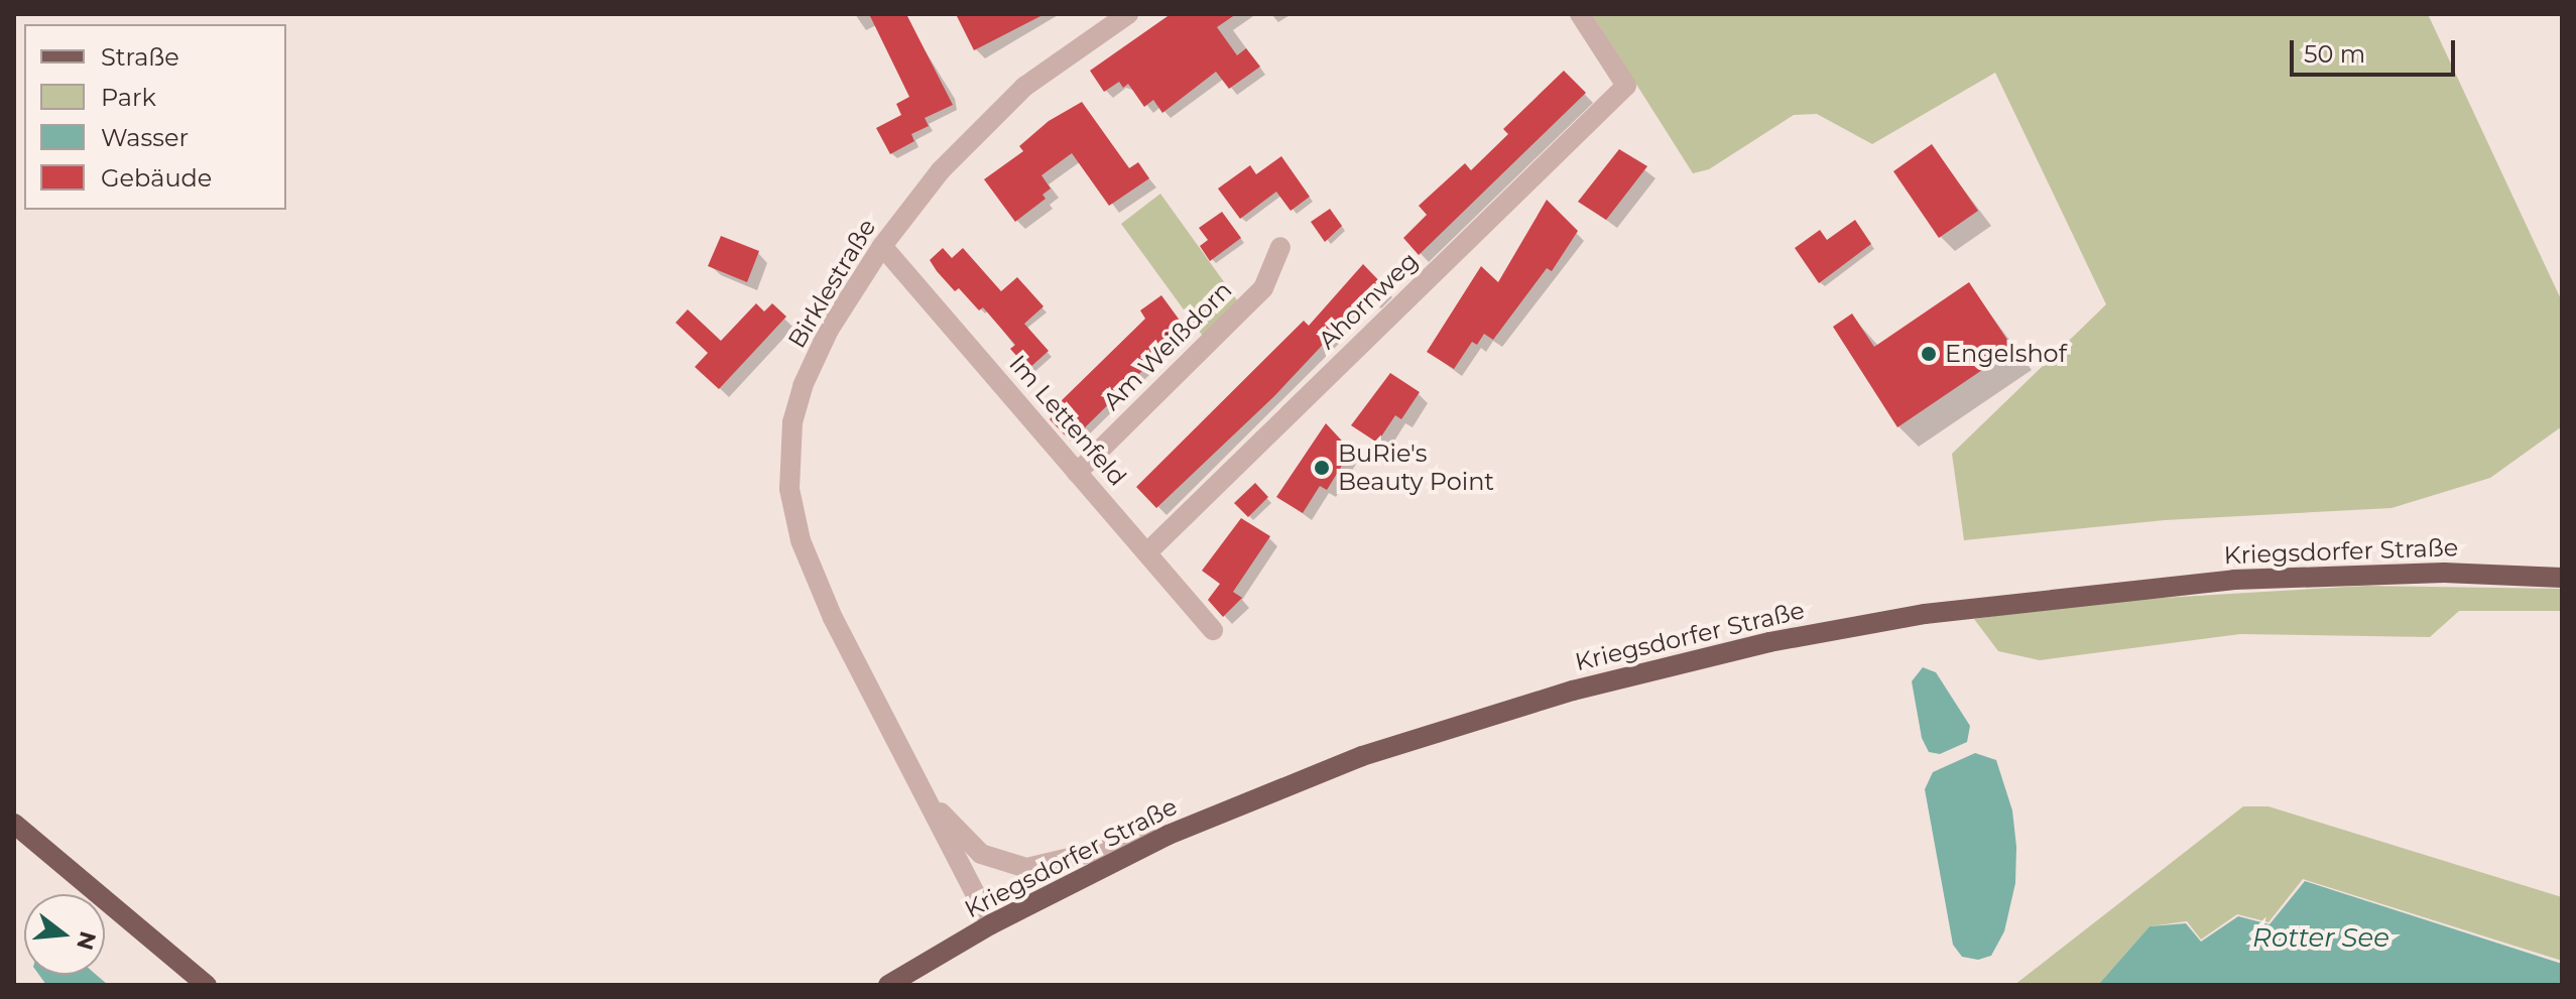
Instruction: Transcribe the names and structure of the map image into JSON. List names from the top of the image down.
{
  "streets": {
    "main road": ["Kriegsdorfer Straße"],
    "street": [
      "Birklestraße",
      "Ahornweg",
      "Am Weißdorn",
      "Im Lettenfeld"
    ]
  },
  "crossings": [
    ["Birklestraße", "Im Lettenfeld"],
    ["Birklestraße", "Kriegsdorfer Straße"],
    ["Ahornweg", "Im Lettenfeld"],
    ["Am Weißdorn", "Im Lettenfeld"]
  ],
  "water": ["Rotter See"],
  "places": ["Engelshof", "BuRie's Beauty Point"],
  "legend": [
    "Straße",
    "Park",
    "Wasser",
    "Gebäude"
  ],
  "scale_bar": "50 m",
  "north": "right"
}
